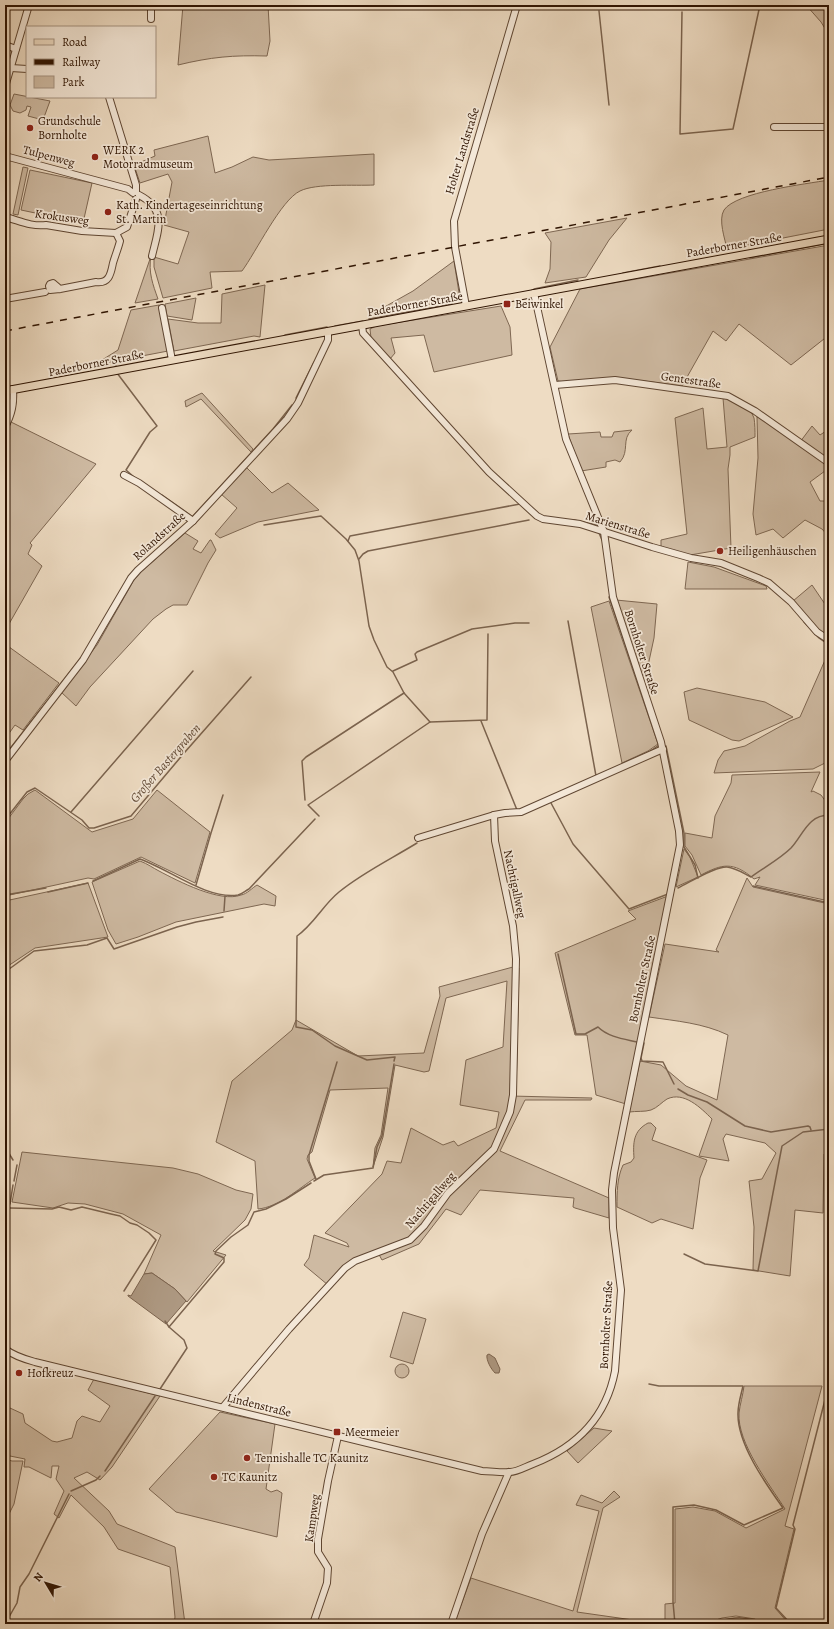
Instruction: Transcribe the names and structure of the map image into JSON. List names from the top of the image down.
{
  "streets": {
    "main road": ["Paderborner Straße"],
    "street": [
      "Holter Landstraße",
      "Tulpenweg",
      "Krokusweg",
      "Gentestraße",
      "Marienstraße",
      "Rolandstraße",
      "Bornholter Straße",
      "Nachtigallweg",
      "Lindenstraße",
      "Kampweg"
    ]
  },
  "crossings": [
    ["Holter Landstraße", "Paderborner Straße"],
    ["Paderborner Straße", "Marienstraße"],
    ["Paderborner Straße", "Rolandstraße"],
    ["Paderborner Straße", "Bornholter Straße"],
    ["Gentestraße", "Bornholter Straße"],
    ["Marienstraße", "Bornholter Straße"],
    ["Bornholter Straße", "Lindenstraße"],
    ["Nachtigallweg", "Lindenstraße"],
    ["Lindenstraße", "Kampweg"]
  ],
  "water": ["Großer Bastergraben"],
  "places": {
    "other": [
      "Grundschule Bornholte",
      "WERK 2 Motorradmuseum",
      "Kath. Kindertageseinrichtung St. Martin",
      "Heiligenhäuschen",
      "Hofkreuz",
      "Tennishalle TC Kaunitz",
      "TC Kaunitz"
    ],
    "transit": ["Beiwinkel", "Meermeier"]
  },
  "legend": ["Road", "Railway", "Park"],
  "north": "top left"
}
